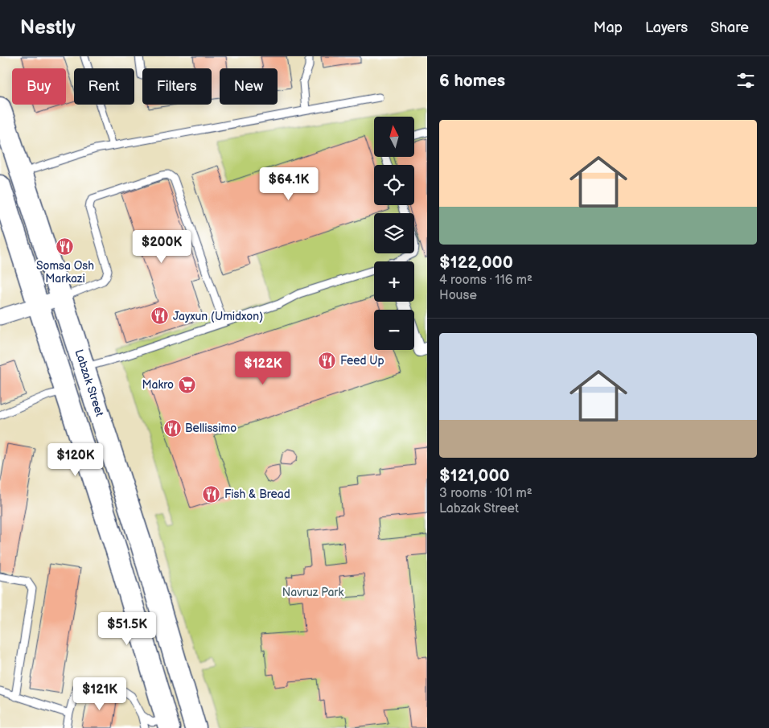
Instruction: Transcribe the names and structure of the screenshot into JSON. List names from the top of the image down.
{
  "streets": {
    "main road": ["Labzak Street"]
  },
  "parks": ["Navruz Park"],
  "places": {
    "restaurant": [
      "Somsa Osh Markazi",
      "Jayxun (Umidxon)",
      "Feed Up",
      "Bellissimo",
      "Fish & Bread"
    ],
    "supermarket": ["Makro"]
  },
  "north": "top",
  "page": {
    "header": "Nestly",
    "nav": ["Map", "Layers", "Share"],
    "heading": "6 homes",
    "chip": [
      "Buy",
      "Rent",
      "Filters",
      "New"
    ],
    "list": [
      {
        "name": "$122,000",
        "note": "4 rooms · 116 m² · House"
      },
      {
        "name": "$121,000",
        "note": "3 rooms · 101 m² · Labzak Street"
      }
    ],
    "map_buttons": ["+", "−"],
    "price": [
      "$64.1K",
      "$200K",
      "$122K",
      "$120K",
      "$51.5K",
      "$121K"
    ]
  }
}
